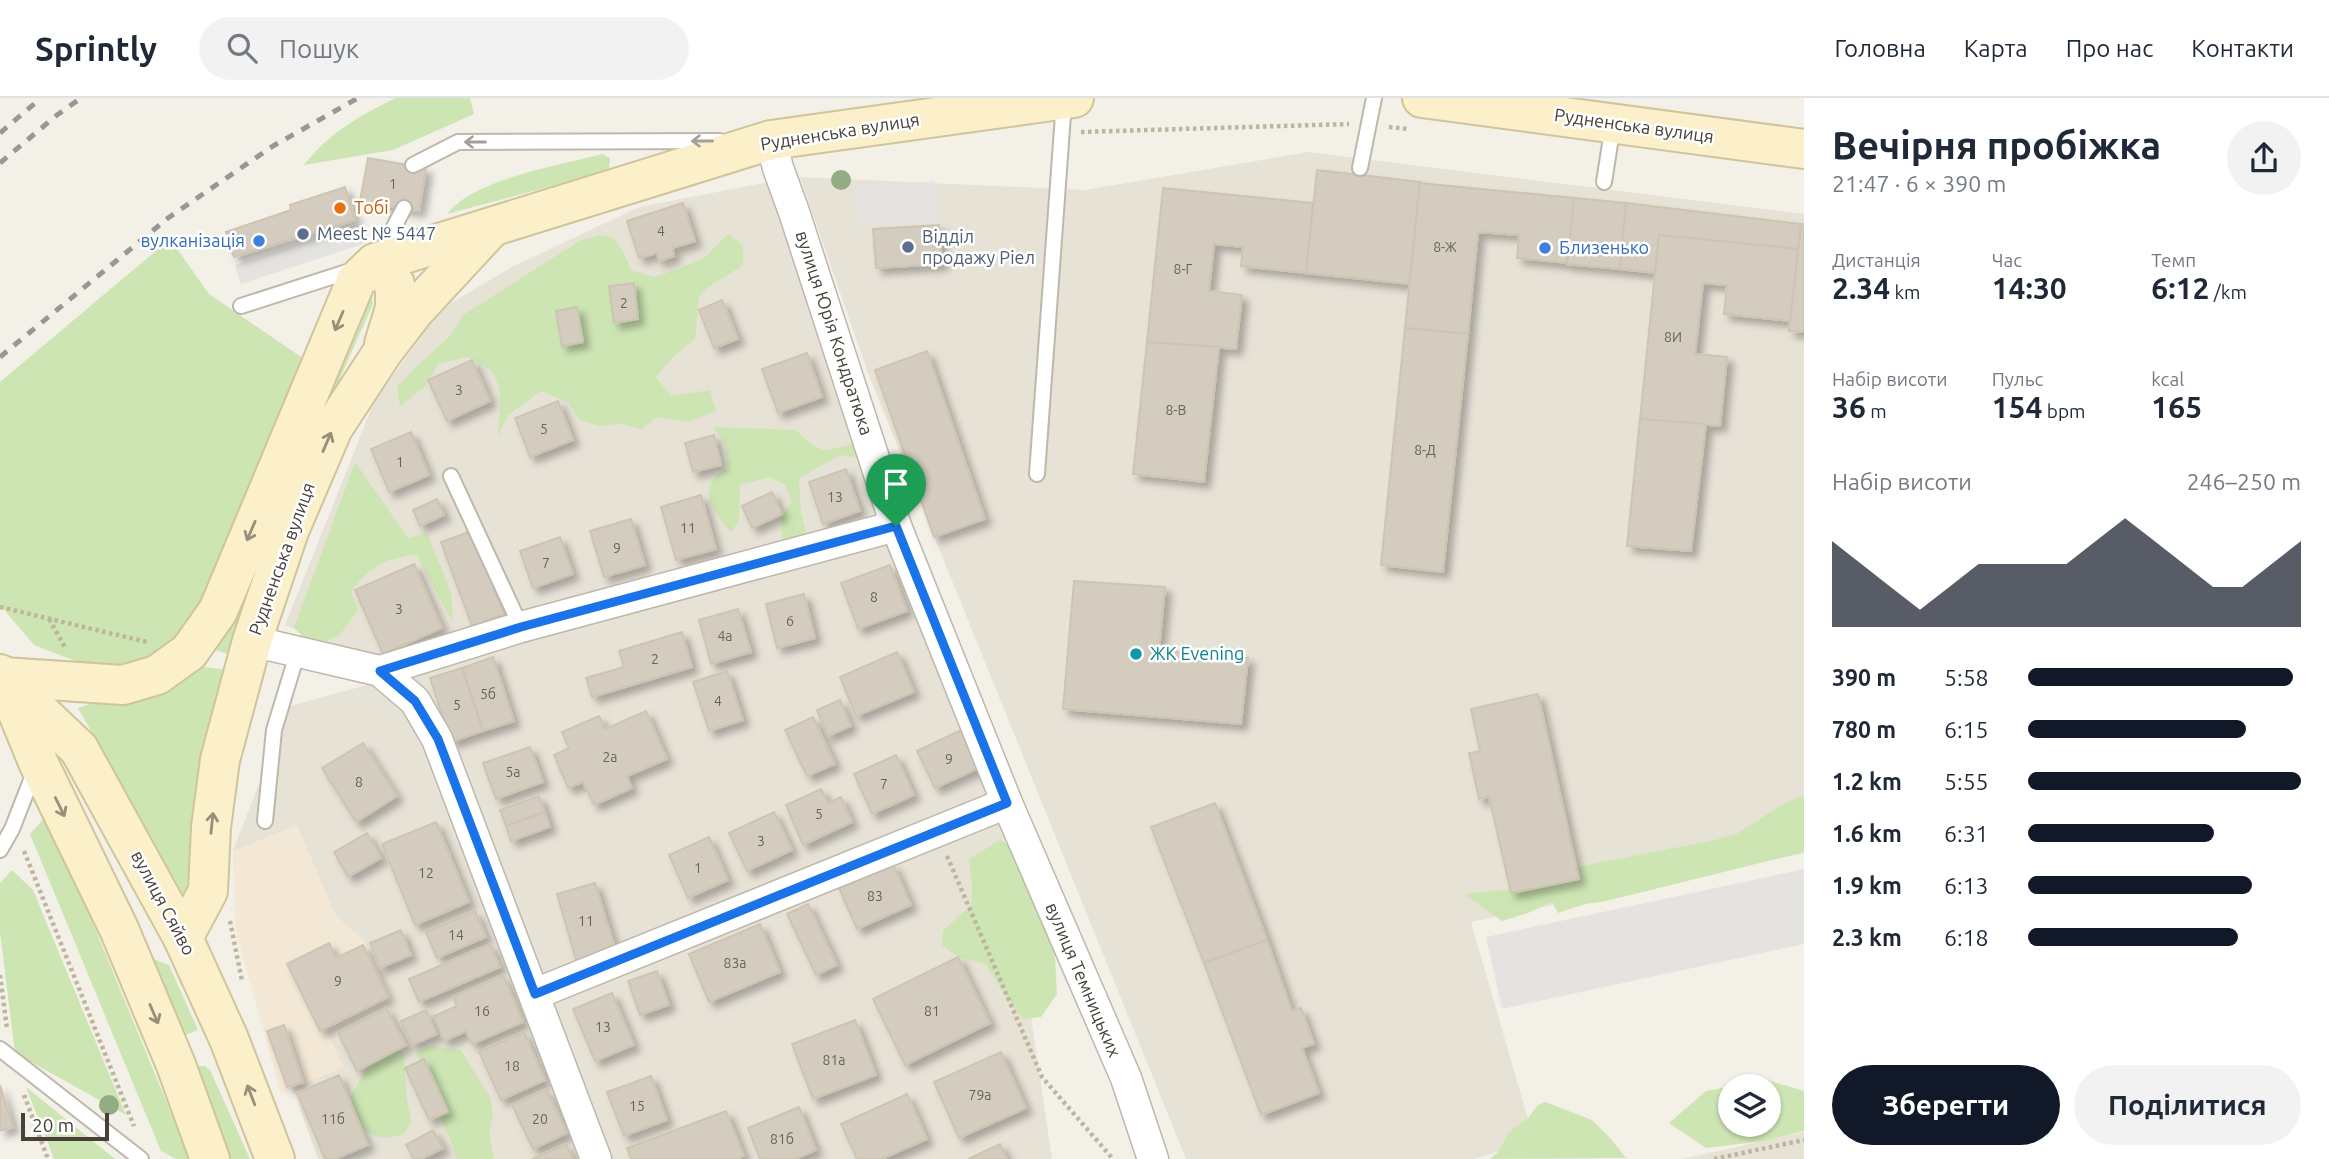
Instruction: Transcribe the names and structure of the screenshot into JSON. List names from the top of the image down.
{
  "streets": {
    "street": [
      "Рудненська вулиця",
      "вулиця Юрія Кондратюка",
      "вулиця Сяйво",
      "вулиця Темницьких"
    ]
  },
  "crossings": [
    ["Рудненська вулиця", "вулиця Юрія Кондратюка"],
    ["Рудненська вулиця", "вулиця Сяйво"],
    ["вулиця Юрія Кондратюка", "вулиця Темницьких"]
  ],
  "places": [
    "Тобі",
    "Meest № 5447",
    "вулканізація",
    "Відділ продажу Ріел",
    "Близенько",
    "ЖК Evening"
  ],
  "house_numbers": [
    "1",
    "4",
    "8-Ж",
    "8-Г",
    "2",
    "8И",
    "3",
    "8-В",
    "5",
    "8-Д",
    "1",
    "13",
    "11",
    "9",
    "7",
    "8",
    "3",
    "6",
    "4а",
    "2",
    "5б",
    "4",
    "5",
    "2а",
    "9",
    "5а",
    "8",
    "7",
    "5",
    "3",
    "1",
    "12",
    "83",
    "11",
    "14",
    "83а",
    "9",
    "16",
    "81",
    "13",
    "81а",
    "18",
    "79а",
    "15",
    "11б",
    "20",
    "81б"
  ],
  "scale_bar": "20 m",
  "page": {
    "header": "Sprintly",
    "search": "Пошук",
    "nav": [
      "Головна",
      "Карта",
      "Про нас",
      "Контакти"
    ],
    "heading": ["Вечірня пробіжка", "21:47 · 6 × 390 m"],
    "stats": [
      ["Дистанція", "2.34 km"],
      ["Час", "14:30"],
      ["Темп", "6:12 /km"],
      ["Набір висоти", "36 m"],
      ["Пульс", "154 bpm"],
      ["kcal", "165"]
    ],
    "chart": ["Набір висоти", "246–250 m"],
    "list": [
      {
        "name": "390 m",
        "note": "5:58"
      },
      {
        "name": "780 m",
        "note": "6:15"
      },
      {
        "name": "1.2 km",
        "note": "5:55"
      },
      {
        "name": "1.6 km",
        "note": "6:31"
      },
      {
        "name": "1.9 km",
        "note": "6:13"
      },
      {
        "name": "2.3 km",
        "note": "6:18"
      }
    ],
    "buttons": ["Зберегти", "Поділитися"],
    "scale": "20 m"
  }
}
